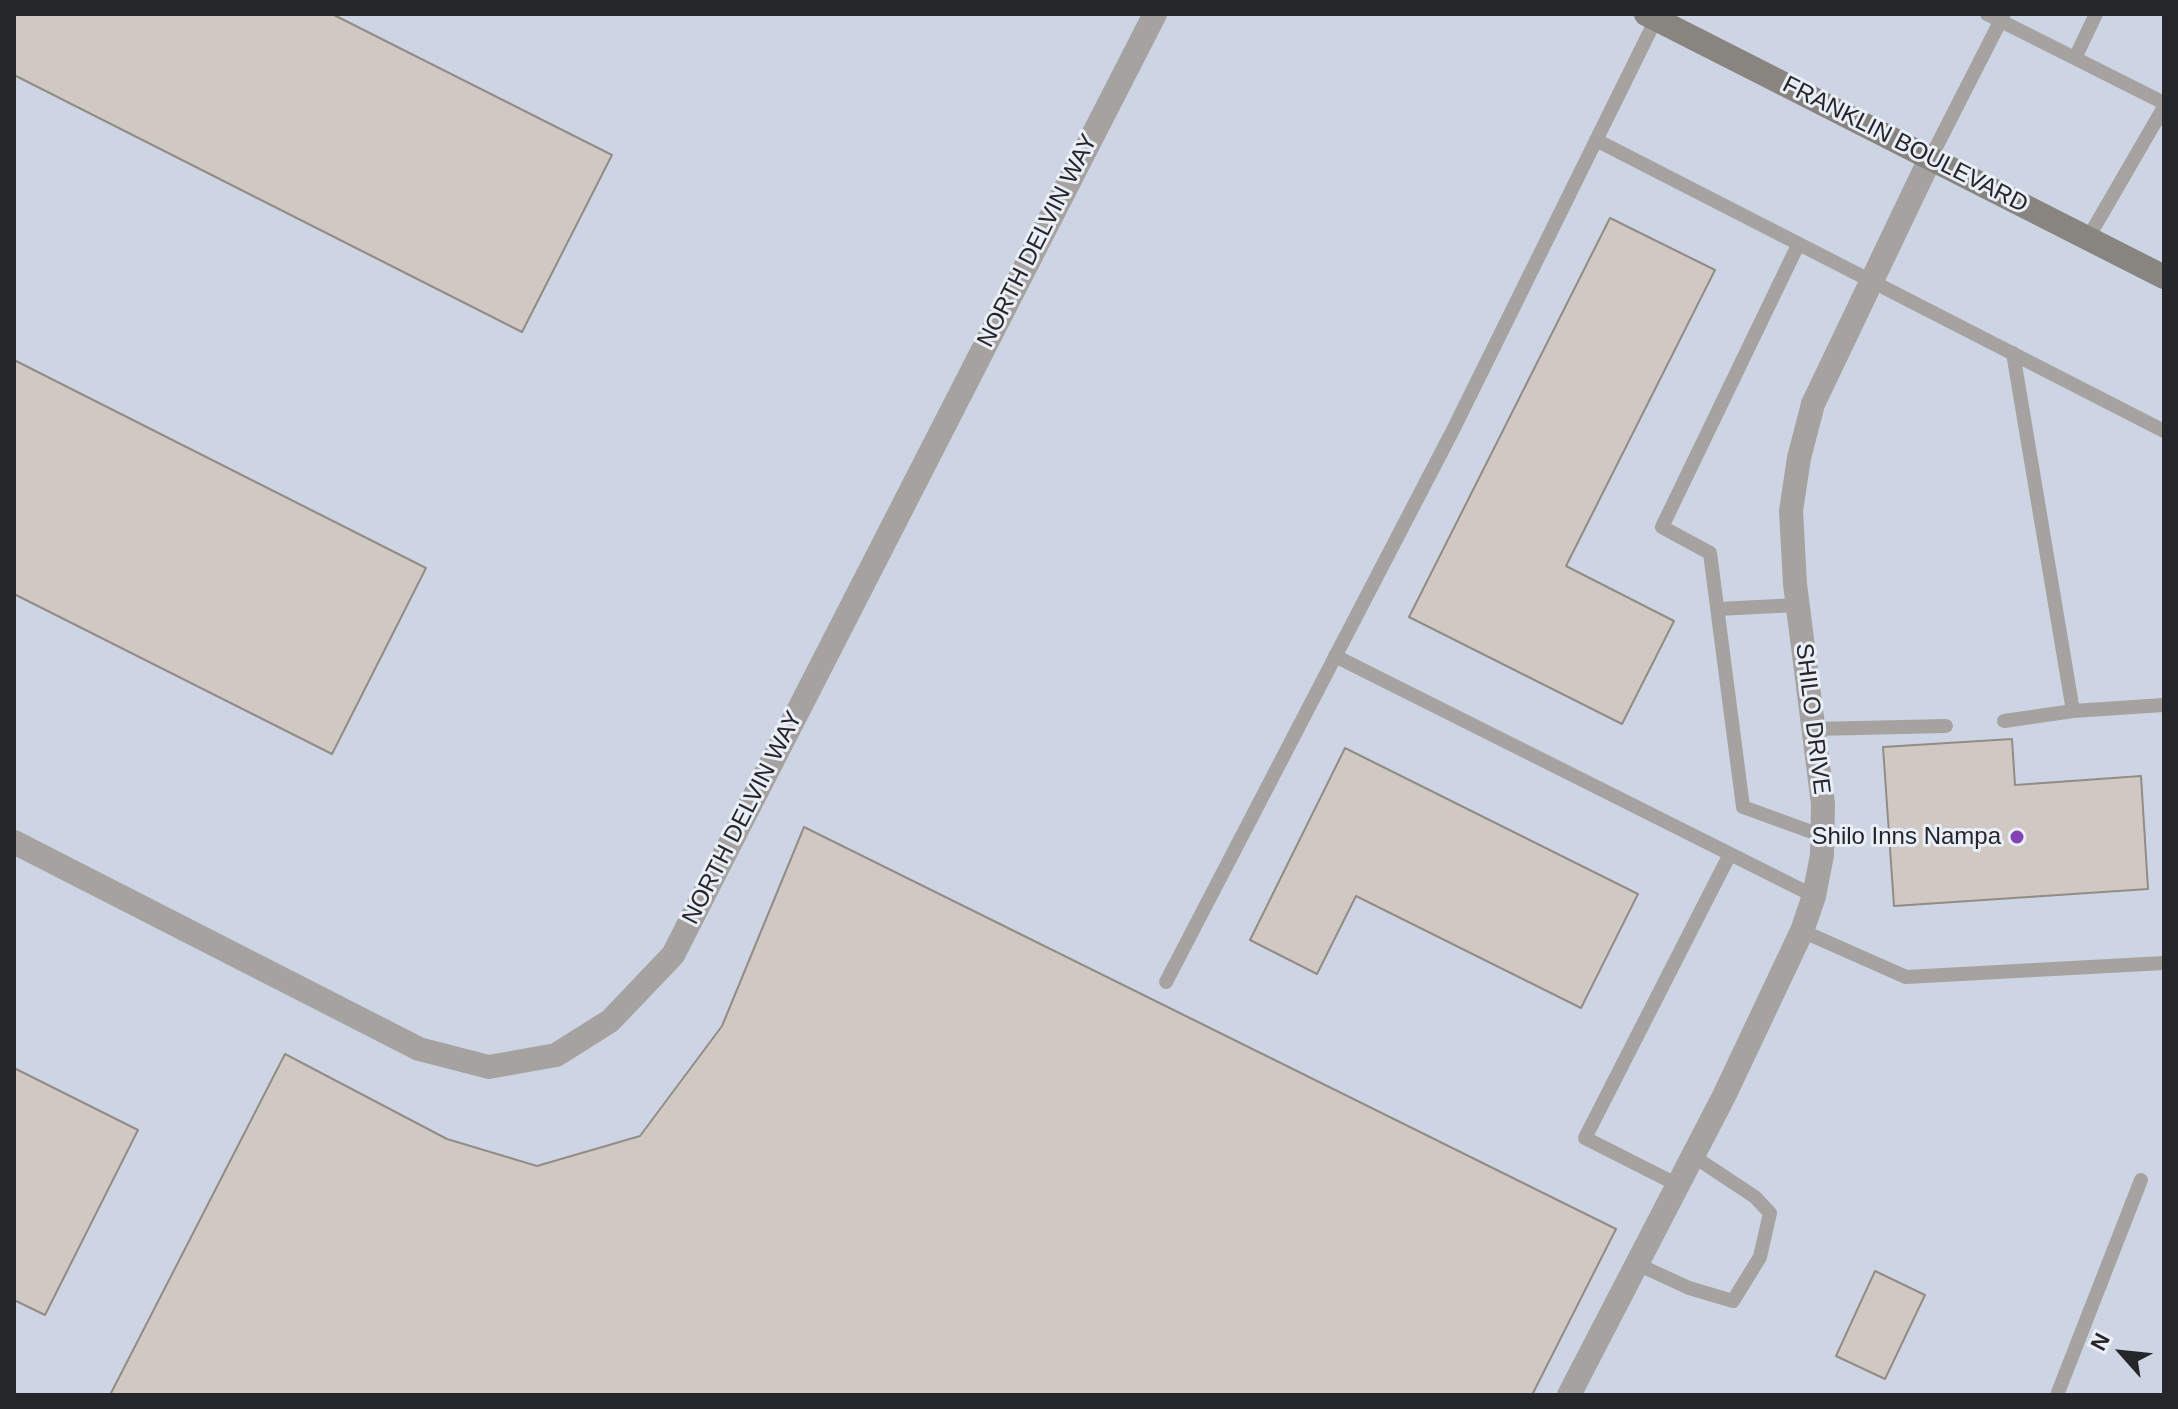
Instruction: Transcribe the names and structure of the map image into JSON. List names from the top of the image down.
{
  "streets": {
    "main road": ["FRANKLIN BOULEVARD"],
    "street": ["NORTH DELVIN WAY", "SHILO DRIVE"]
  },
  "crossings": [
    ["FRANKLIN BOULEVARD", "SHILO DRIVE"]
  ],
  "places": ["Shilo Inns Nampa"],
  "north": "top left"
}
